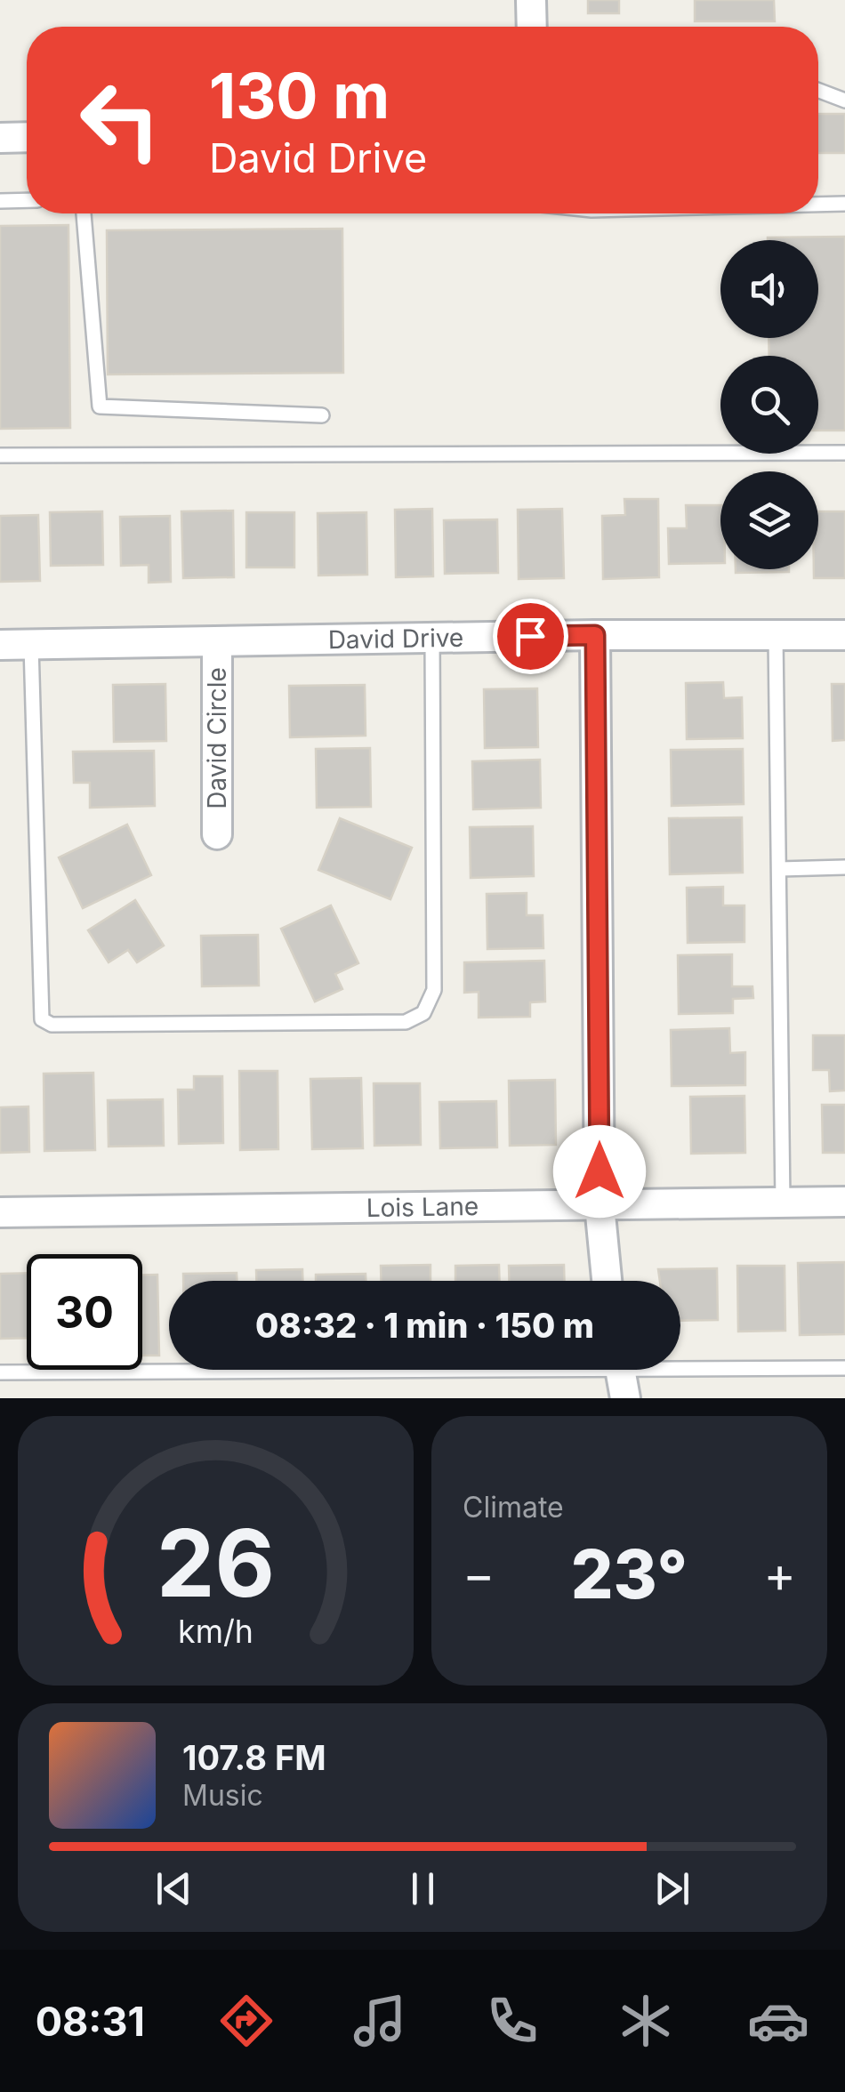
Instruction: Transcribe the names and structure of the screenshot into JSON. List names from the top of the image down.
{
  "streets": {
    "street": ["David Drive", "David Circle", "Lois Lane"]
  },
  "crossings": [
    ["David Drive", "David Circle"]
  ],
  "page": {
    "turn": ["130 m", "David Drive"],
    "limit": "30",
    "trip": "08:32 · 1 min · 150 m",
    "tile": "Climate",
    "heat": ["−", "23°", "+"],
    "song": ["107.8 FM", "Music"],
    "tabs": "08:31",
    "gauge": ["26", "km/h"]
  }
}
